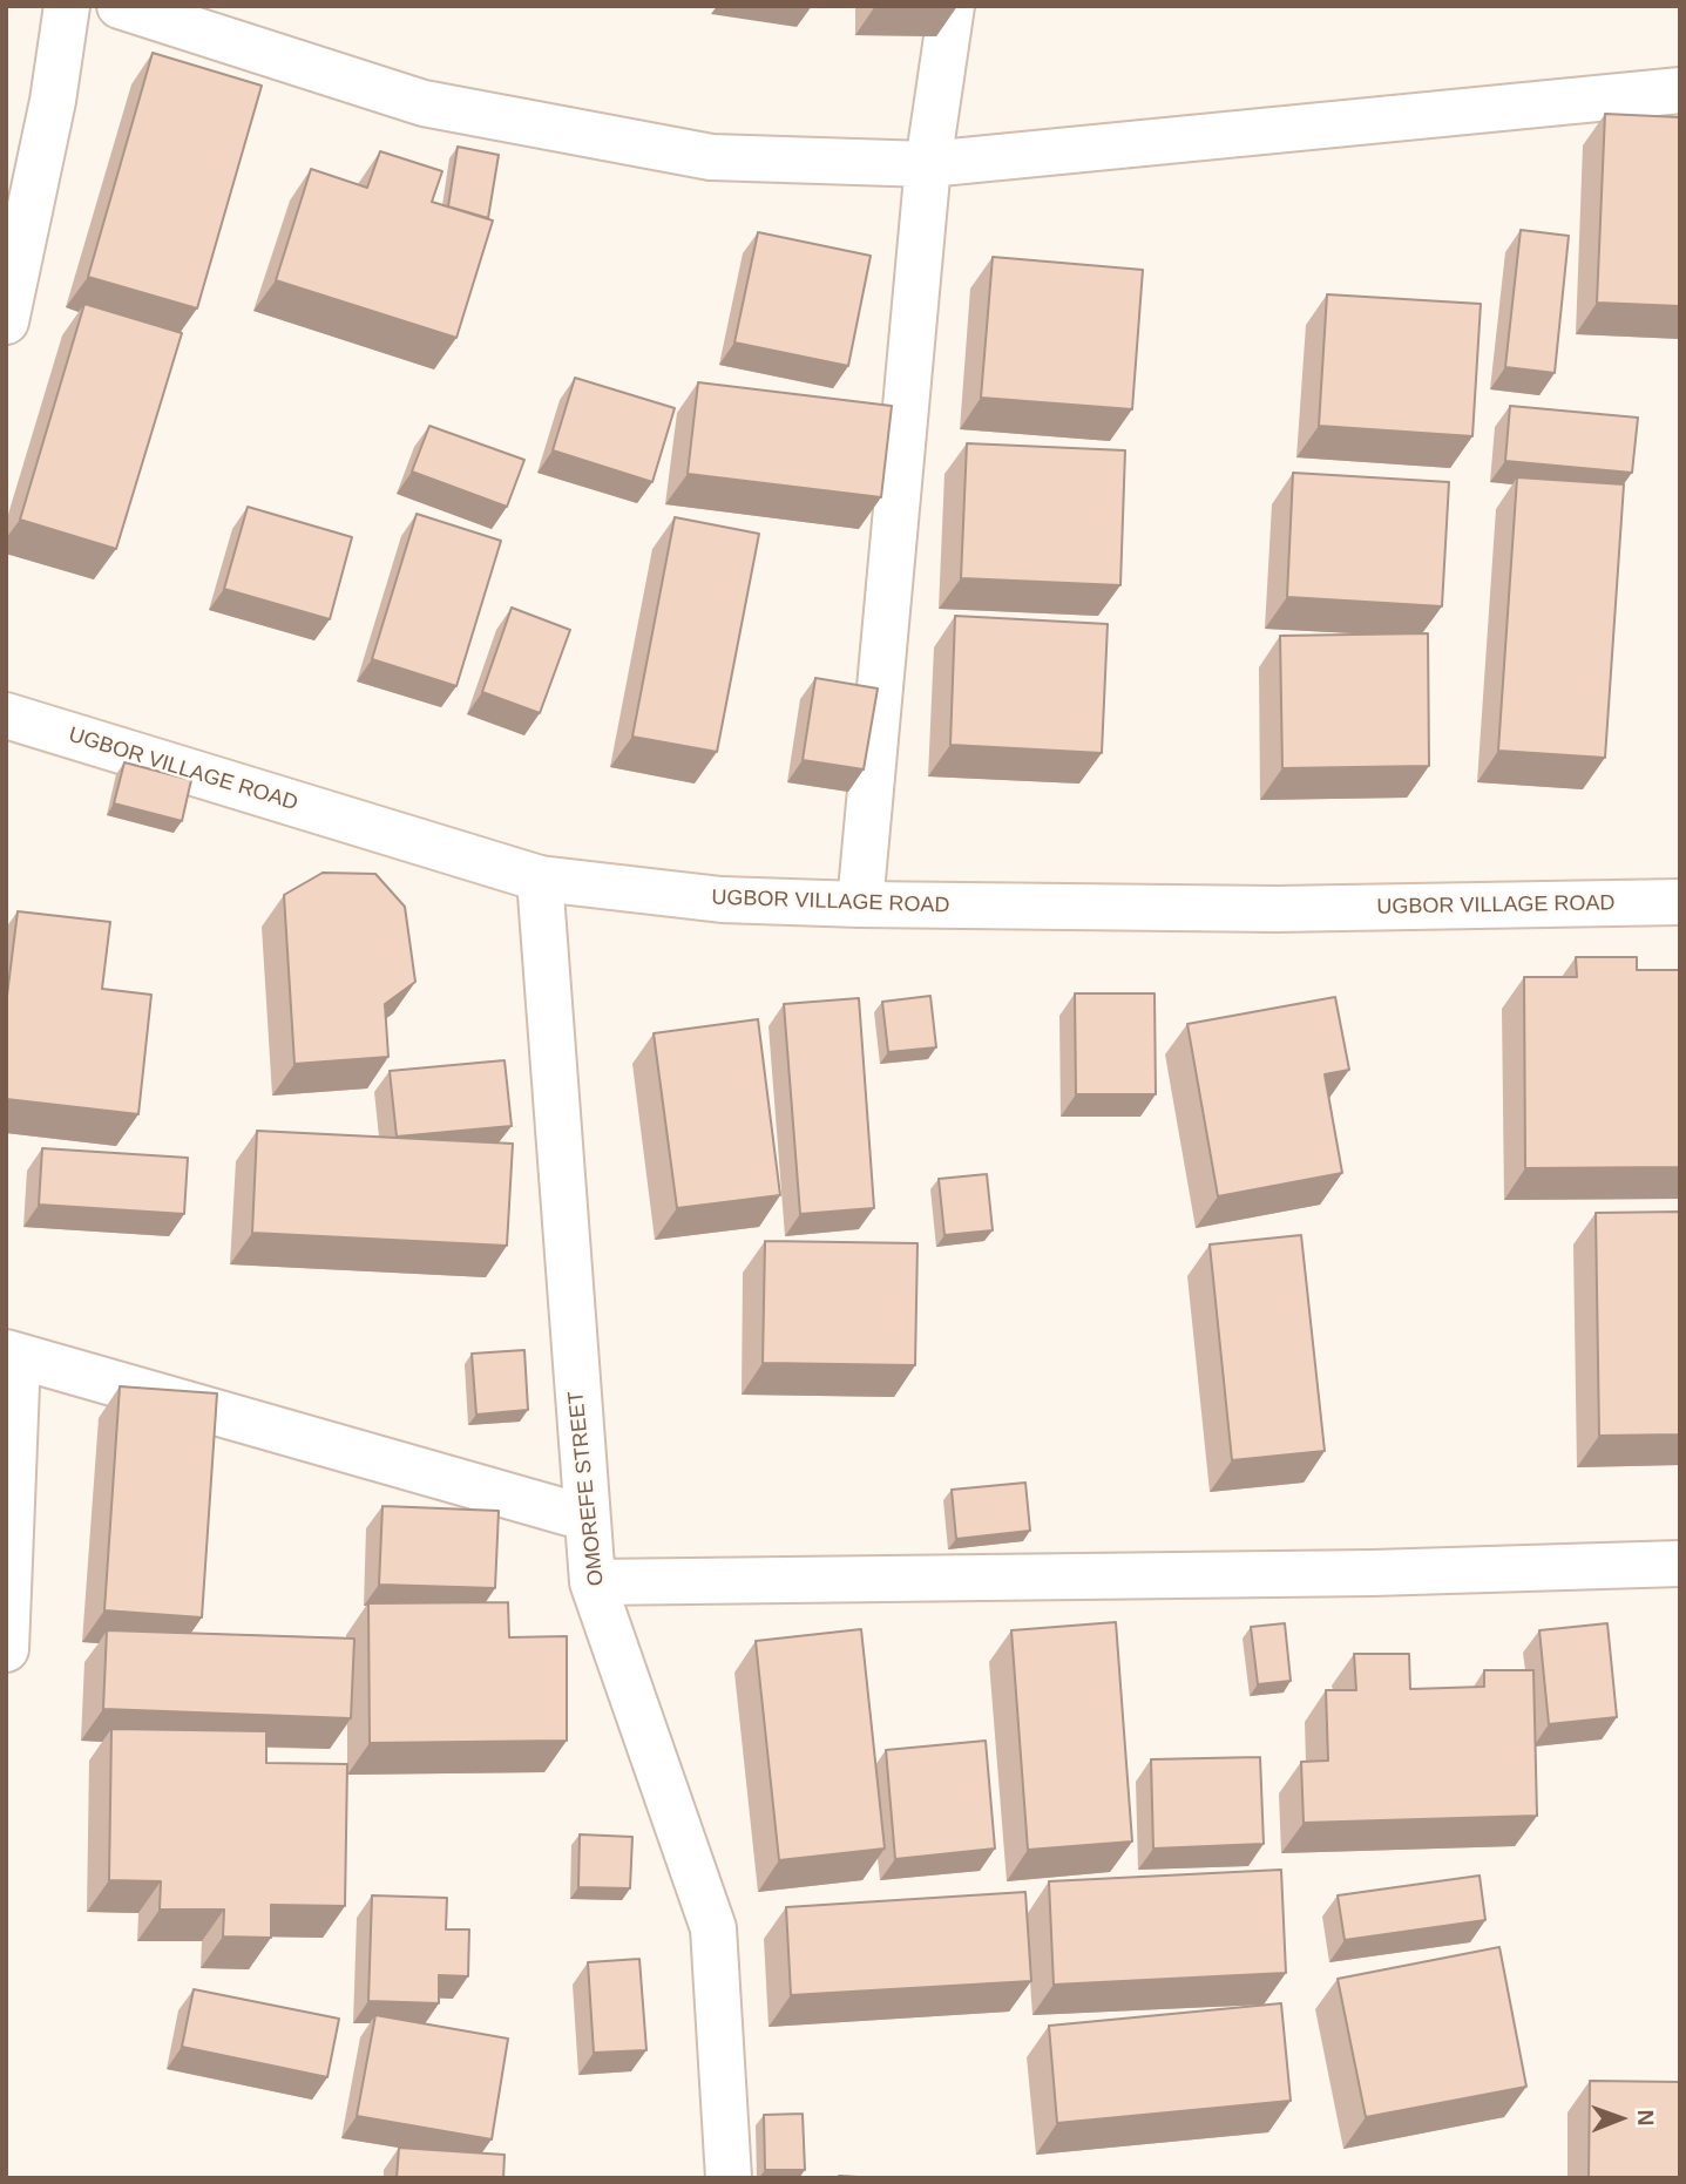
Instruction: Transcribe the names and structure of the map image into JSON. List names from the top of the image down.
{
  "streets": {
    "street": ["UGBOR VILLAGE ROAD", "OMOREFE STREET"]
  },
  "crossings": [
    ["UGBOR VILLAGE ROAD", "OMOREFE STREET"]
  ],
  "north": "right"
}
